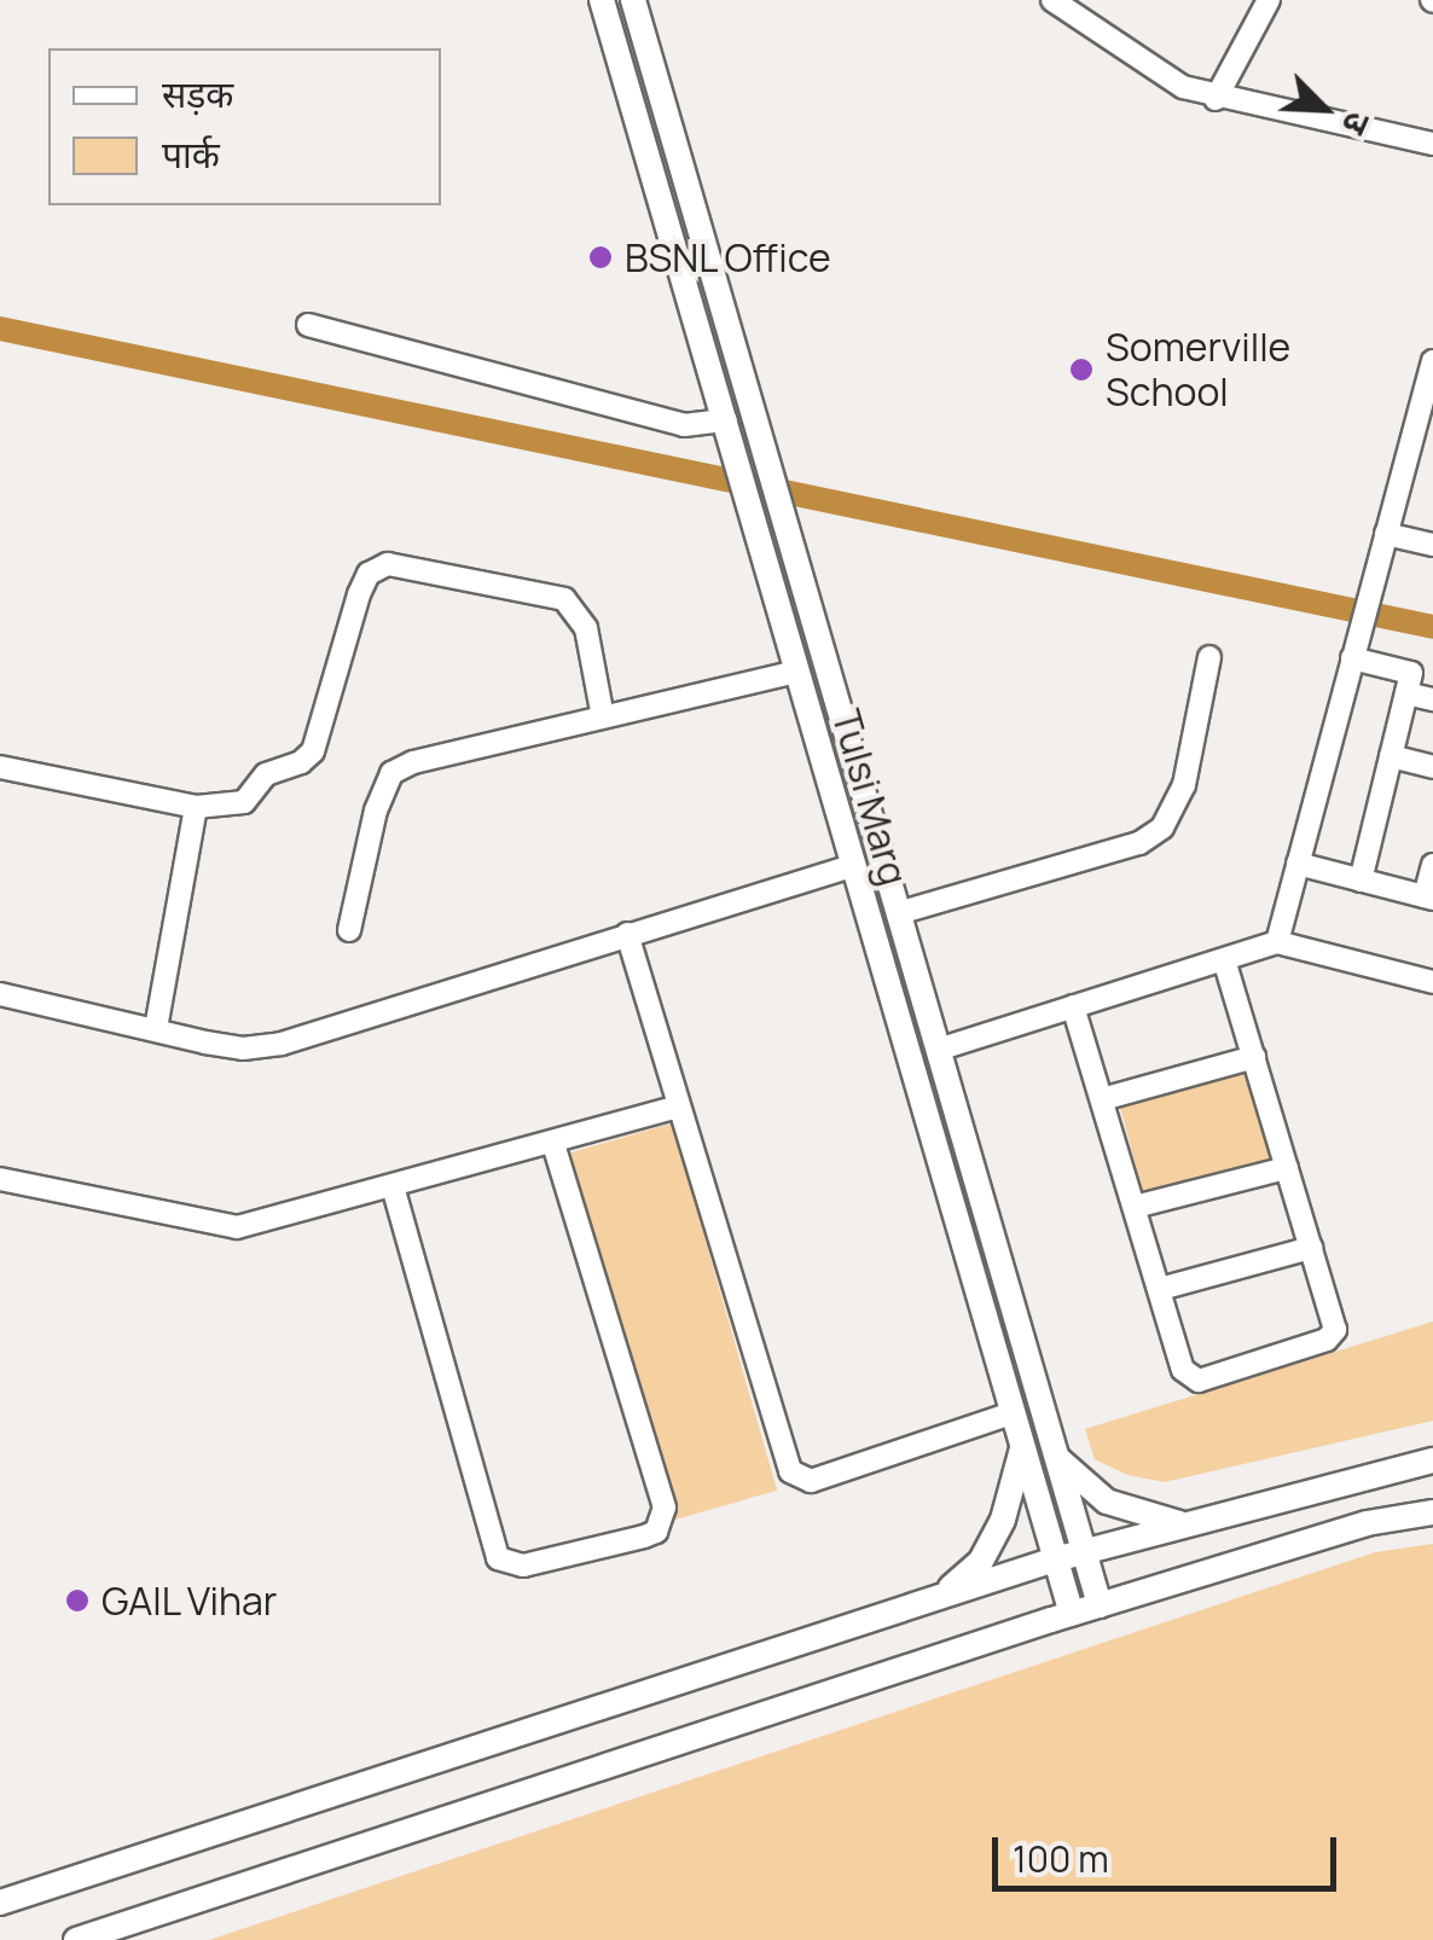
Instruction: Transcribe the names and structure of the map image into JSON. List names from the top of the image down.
{
  "streets": {
    "street": ["Tulsi Marg"]
  },
  "places": ["BSNL Office", "Somerville School", "GAIL Vihar"],
  "legend": ["सड़क", "पार्क"],
  "scale_bar": "100 m",
  "north": "bottom right"
}
